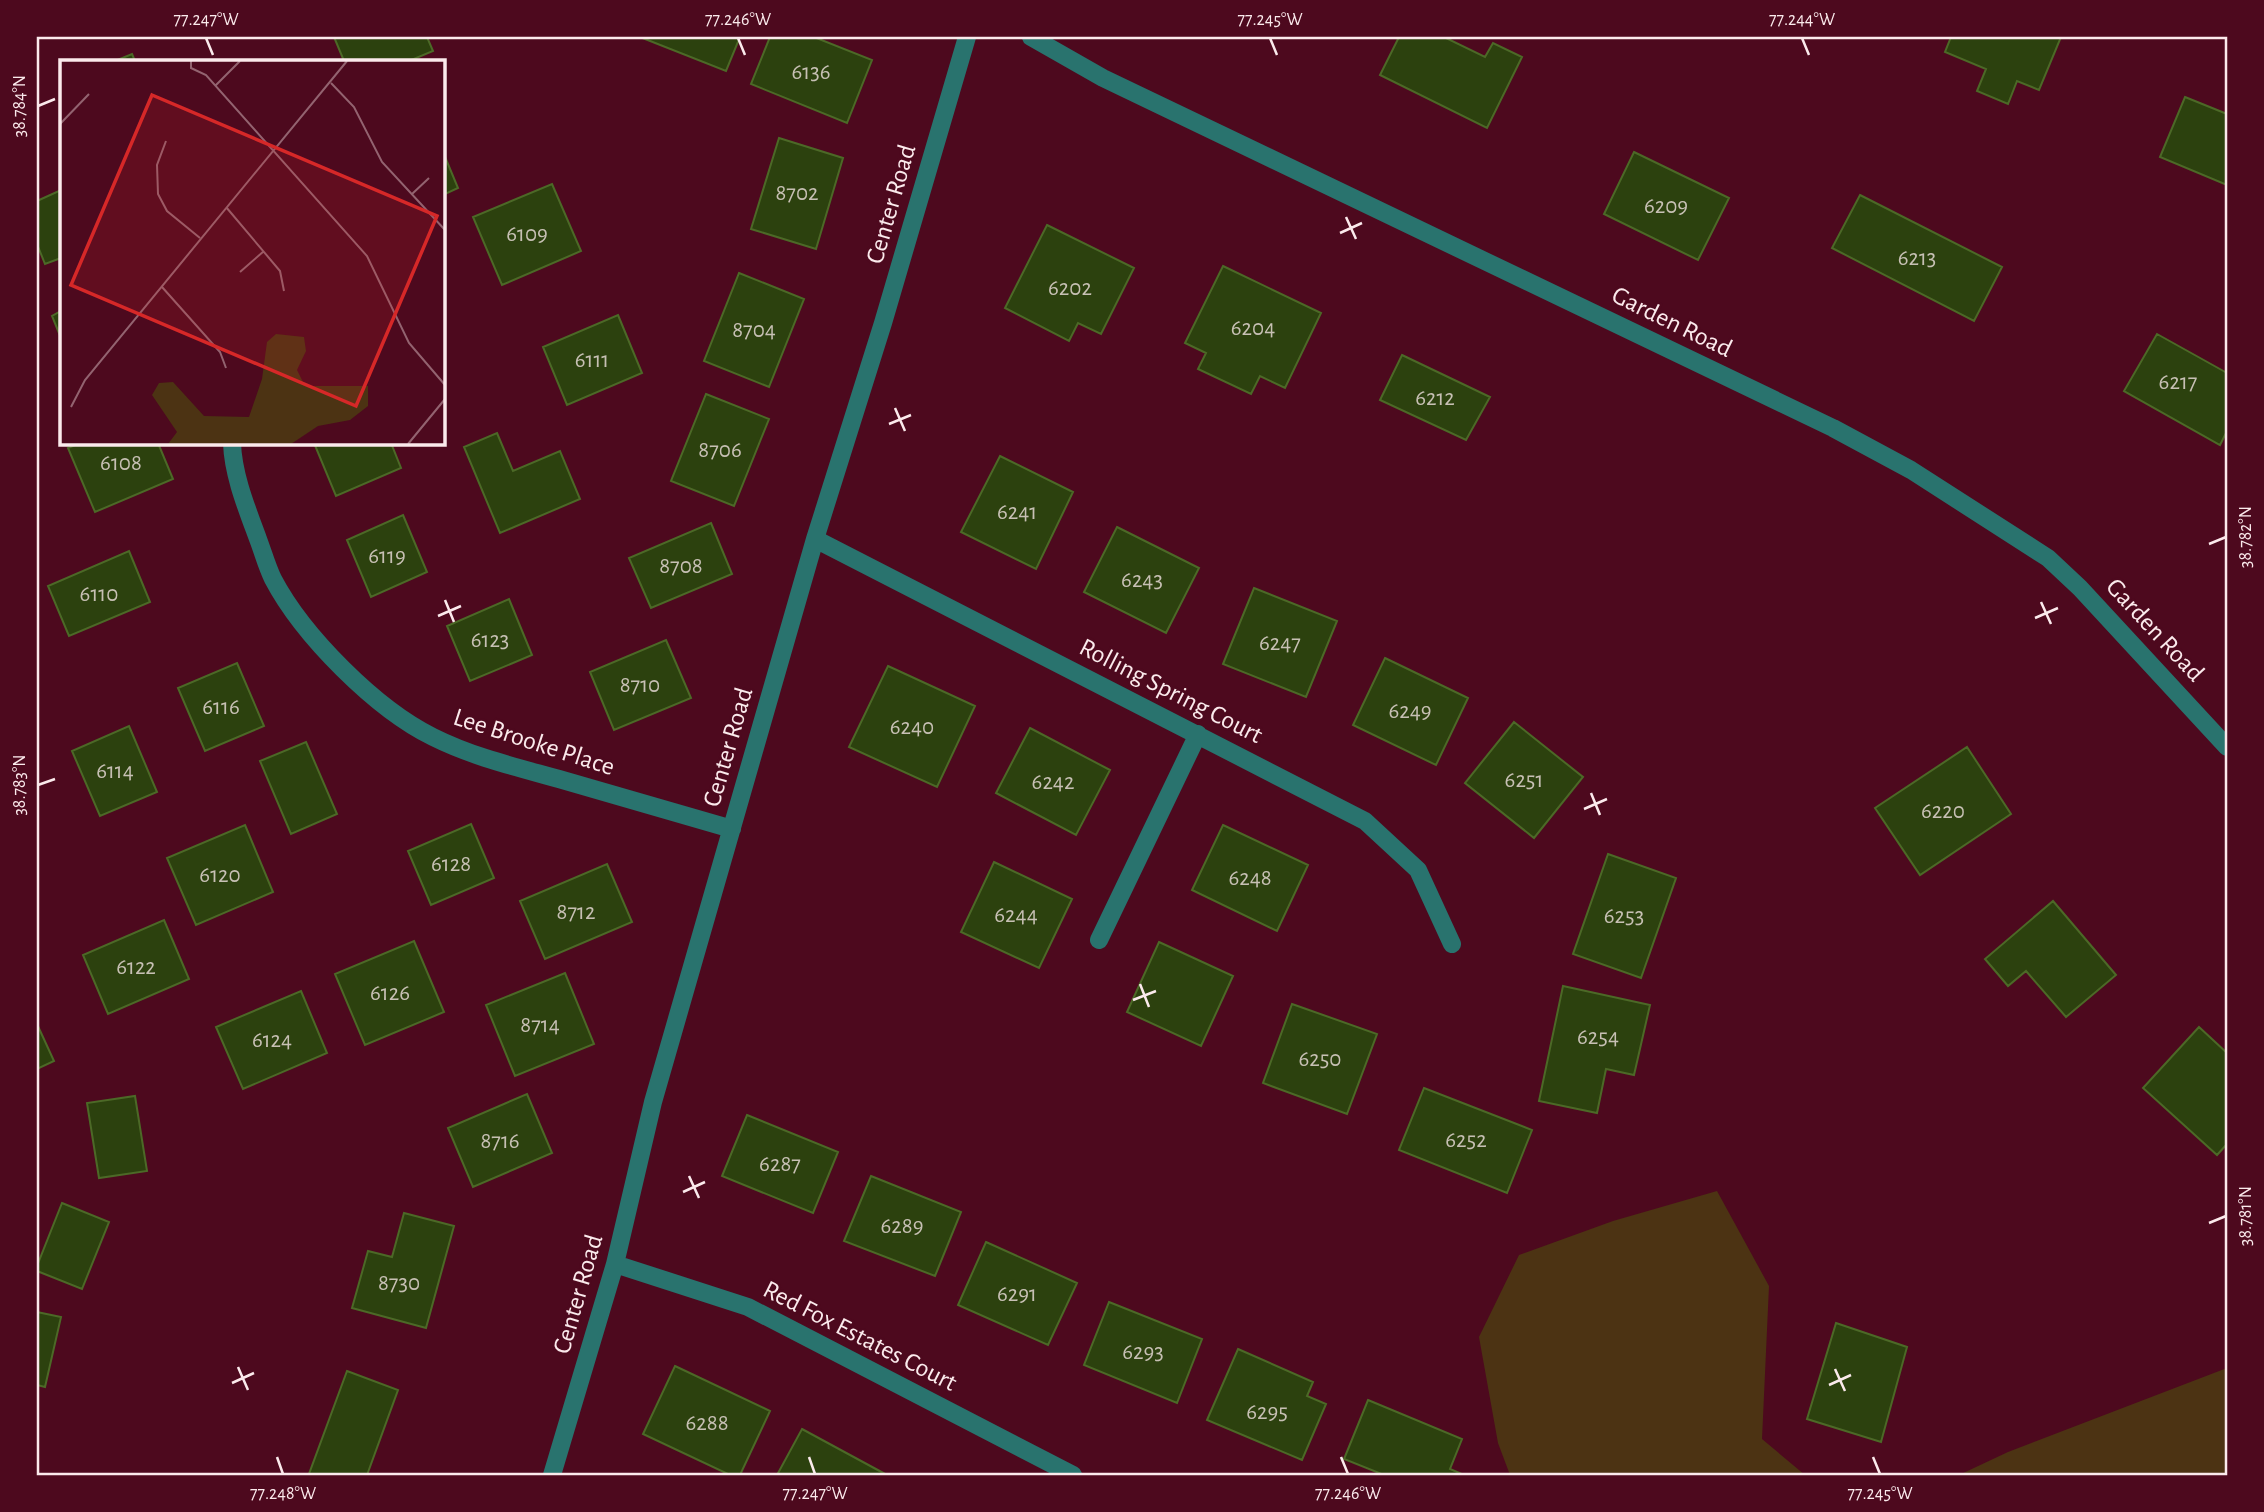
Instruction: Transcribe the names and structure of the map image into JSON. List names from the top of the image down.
{
  "streets": {
    "street": [
      "Center Road",
      "Garden Road",
      "Rolling Spring Court",
      "Lee Brooke Place",
      "Red Fox Estates Court"
    ]
  },
  "crossings": [
    ["Center Road", "Rolling Spring Court"],
    ["Center Road", "Lee Brooke Place"],
    ["Center Road", "Red Fox Estates Court"]
  ],
  "house_numbers": [
    "6136",
    "8702",
    "6209",
    "6109",
    "6213",
    "6202",
    "6204",
    "8704",
    "6111",
    "6217",
    "6212",
    "8706",
    "6108",
    "6241",
    "6119",
    "8708",
    "6243",
    "6110",
    "6123",
    "6247",
    "8710",
    "6116",
    "6249",
    "6240",
    "6114",
    "6251",
    "6242",
    "6220",
    "6128",
    "6120",
    "6248",
    "8712",
    "6244",
    "6253",
    "6122",
    "6126",
    "8714",
    "6254",
    "6124",
    "6250",
    "6252",
    "8716",
    "6287",
    "6289",
    "8730",
    "6291",
    "6293",
    "6295",
    "6288"
  ],
  "coordinates": [
    "77.247°W",
    "77.246°W",
    "77.245°W",
    "77.244°W",
    "38.784°N",
    "38.782°N",
    "38.783°N",
    "38.781°N",
    "77.248°W"
  ]
}
